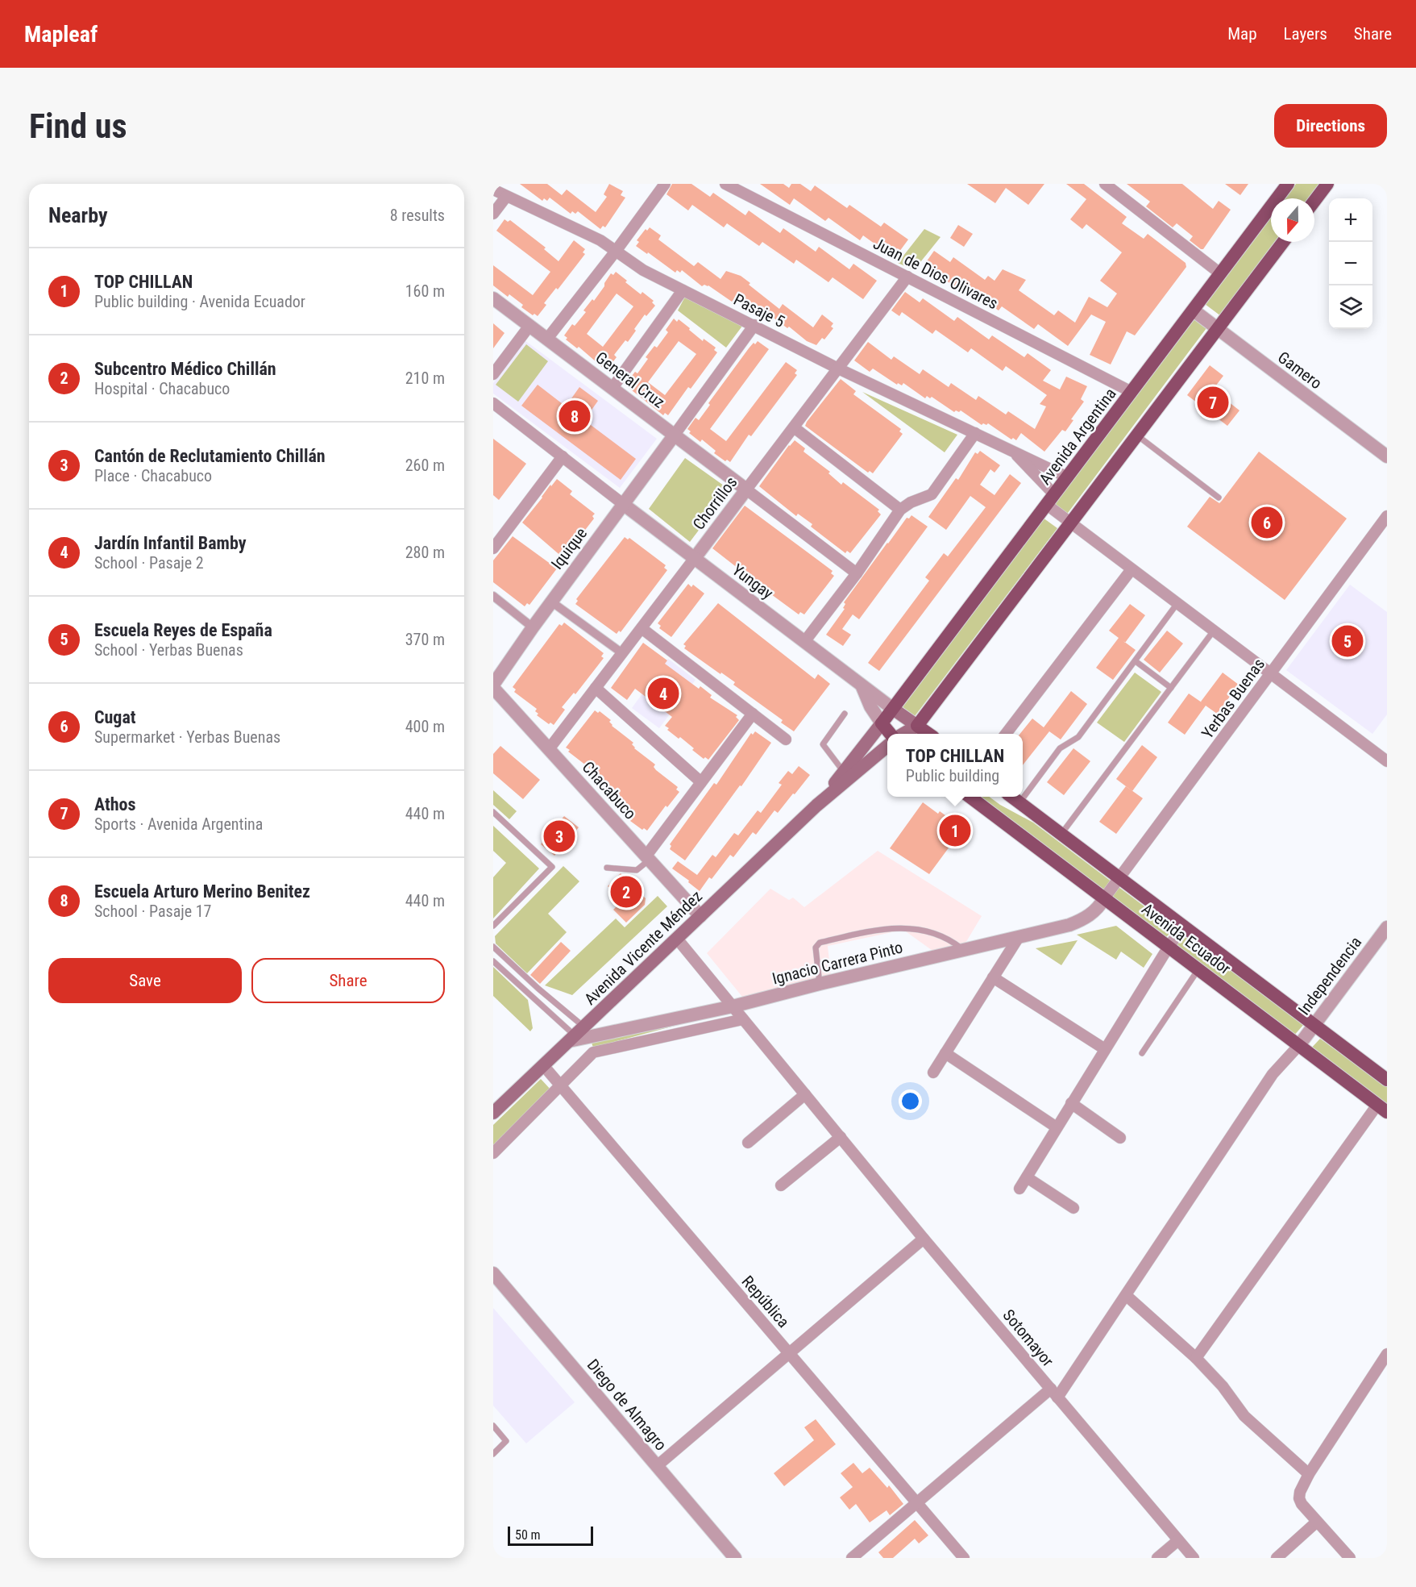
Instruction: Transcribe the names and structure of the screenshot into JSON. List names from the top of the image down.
{
  "streets": {
    "main road": ["Avenida Argentina", "Avenida Ecuador", "Avenida Vicente Méndez"],
    "street": [
      "Juan de Dios Olivares",
      "Pasaje 5",
      "Gamero",
      "General Cruz",
      "Chorrillos",
      "Iquique",
      "Yungay",
      "Yerbas Buenas",
      "Chacabuco",
      "Ignacio Carrera Pinto",
      "Independencia",
      "República",
      "Sotomayor",
      "Diego de Almagro"
    ]
  },
  "crossings": [
    ["Juan de Dios Olivares", "Avenida Argentina"],
    ["Juan de Dios Olivares", "Chorrillos"],
    ["Pasaje 5", "Avenida Argentina"],
    ["Pasaje 5", "Chorrillos"],
    ["Pasaje 5", "Yerbas Buenas"],
    ["Gamero", "Avenida Argentina"],
    ["General Cruz", "Chorrillos"],
    ["General Cruz", "Iquique"],
    ["Avenida Argentina", "Yungay"],
    ["Avenida Argentina", "Avenida Vicente Méndez"],
    ["Chorrillos", "Yungay"],
    ["Chorrillos", "Chacabuco"],
    ["Iquique", "Yungay"],
    ["Iquique", "Chacabuco"],
    ["Yungay", "Avenida Vicente Méndez"],
    ["Yerbas Buenas", "Avenida Ecuador"],
    ["Yerbas Buenas", "Ignacio Carrera Pinto"],
    ["Chacabuco", "Avenida Vicente Méndez"],
    ["Avenida Ecuador", "Ignacio Carrera Pinto"],
    ["Avenida Ecuador", "Independencia"],
    ["Avenida Vicente Méndez", "Ignacio Carrera Pinto"],
    ["Avenida Vicente Méndez", "República"],
    ["Avenida Vicente Méndez", "Sotomayor"],
    ["Ignacio Carrera Pinto", "Sotomayor"]
  ],
  "scale_bar": "50 m",
  "north": "bottom",
  "page": {
    "header": "Mapleaf",
    "nav": ["Map", "Layers", "Share"],
    "buttons": [
      "Directions",
      ["Save", "Share"]
    ],
    "title": "Find us",
    "heading": ["Nearby", "8 results"],
    "map_buttons": ["+", "−"],
    "list": [
      {
        "mark": "1",
        "name": "TOP CHILLAN",
        "note": "Public building · Avenida Ecuador",
        "value": "160 m"
      },
      {
        "mark": "2",
        "name": "Subcentro Médico Chillán",
        "note": "Hospital · Chacabuco",
        "value": "210 m"
      },
      {
        "mark": "3",
        "name": "Cantón de Reclutamiento Chillán",
        "note": "Place · Chacabuco",
        "value": "260 m"
      },
      {
        "mark": "4",
        "name": "Jardín Infantil Bamby",
        "note": "School · Pasaje 2",
        "value": "280 m"
      },
      {
        "mark": "5",
        "name": "Escuela Reyes de España",
        "note": "School · Yerbas Buenas",
        "value": "370 m"
      },
      {
        "mark": "6",
        "name": "Cugat",
        "note": "Supermarket · Yerbas Buenas",
        "value": "400 m"
      },
      {
        "mark": "7",
        "name": "Athos",
        "note": "Sports · Avenida Argentina",
        "value": "440 m"
      },
      {
        "mark": "8",
        "name": "Escuela Arturo Merino Benitez",
        "note": "School · Pasaje 17",
        "value": "440 m"
      }
    ],
    "pins": [
      "7",
      "8",
      "6",
      "5",
      "4",
      "1",
      "3",
      "2"
    ],
    "popup": ["TOP CHILLAN", "Public building"],
    "scale": "50 m"
  }
}
